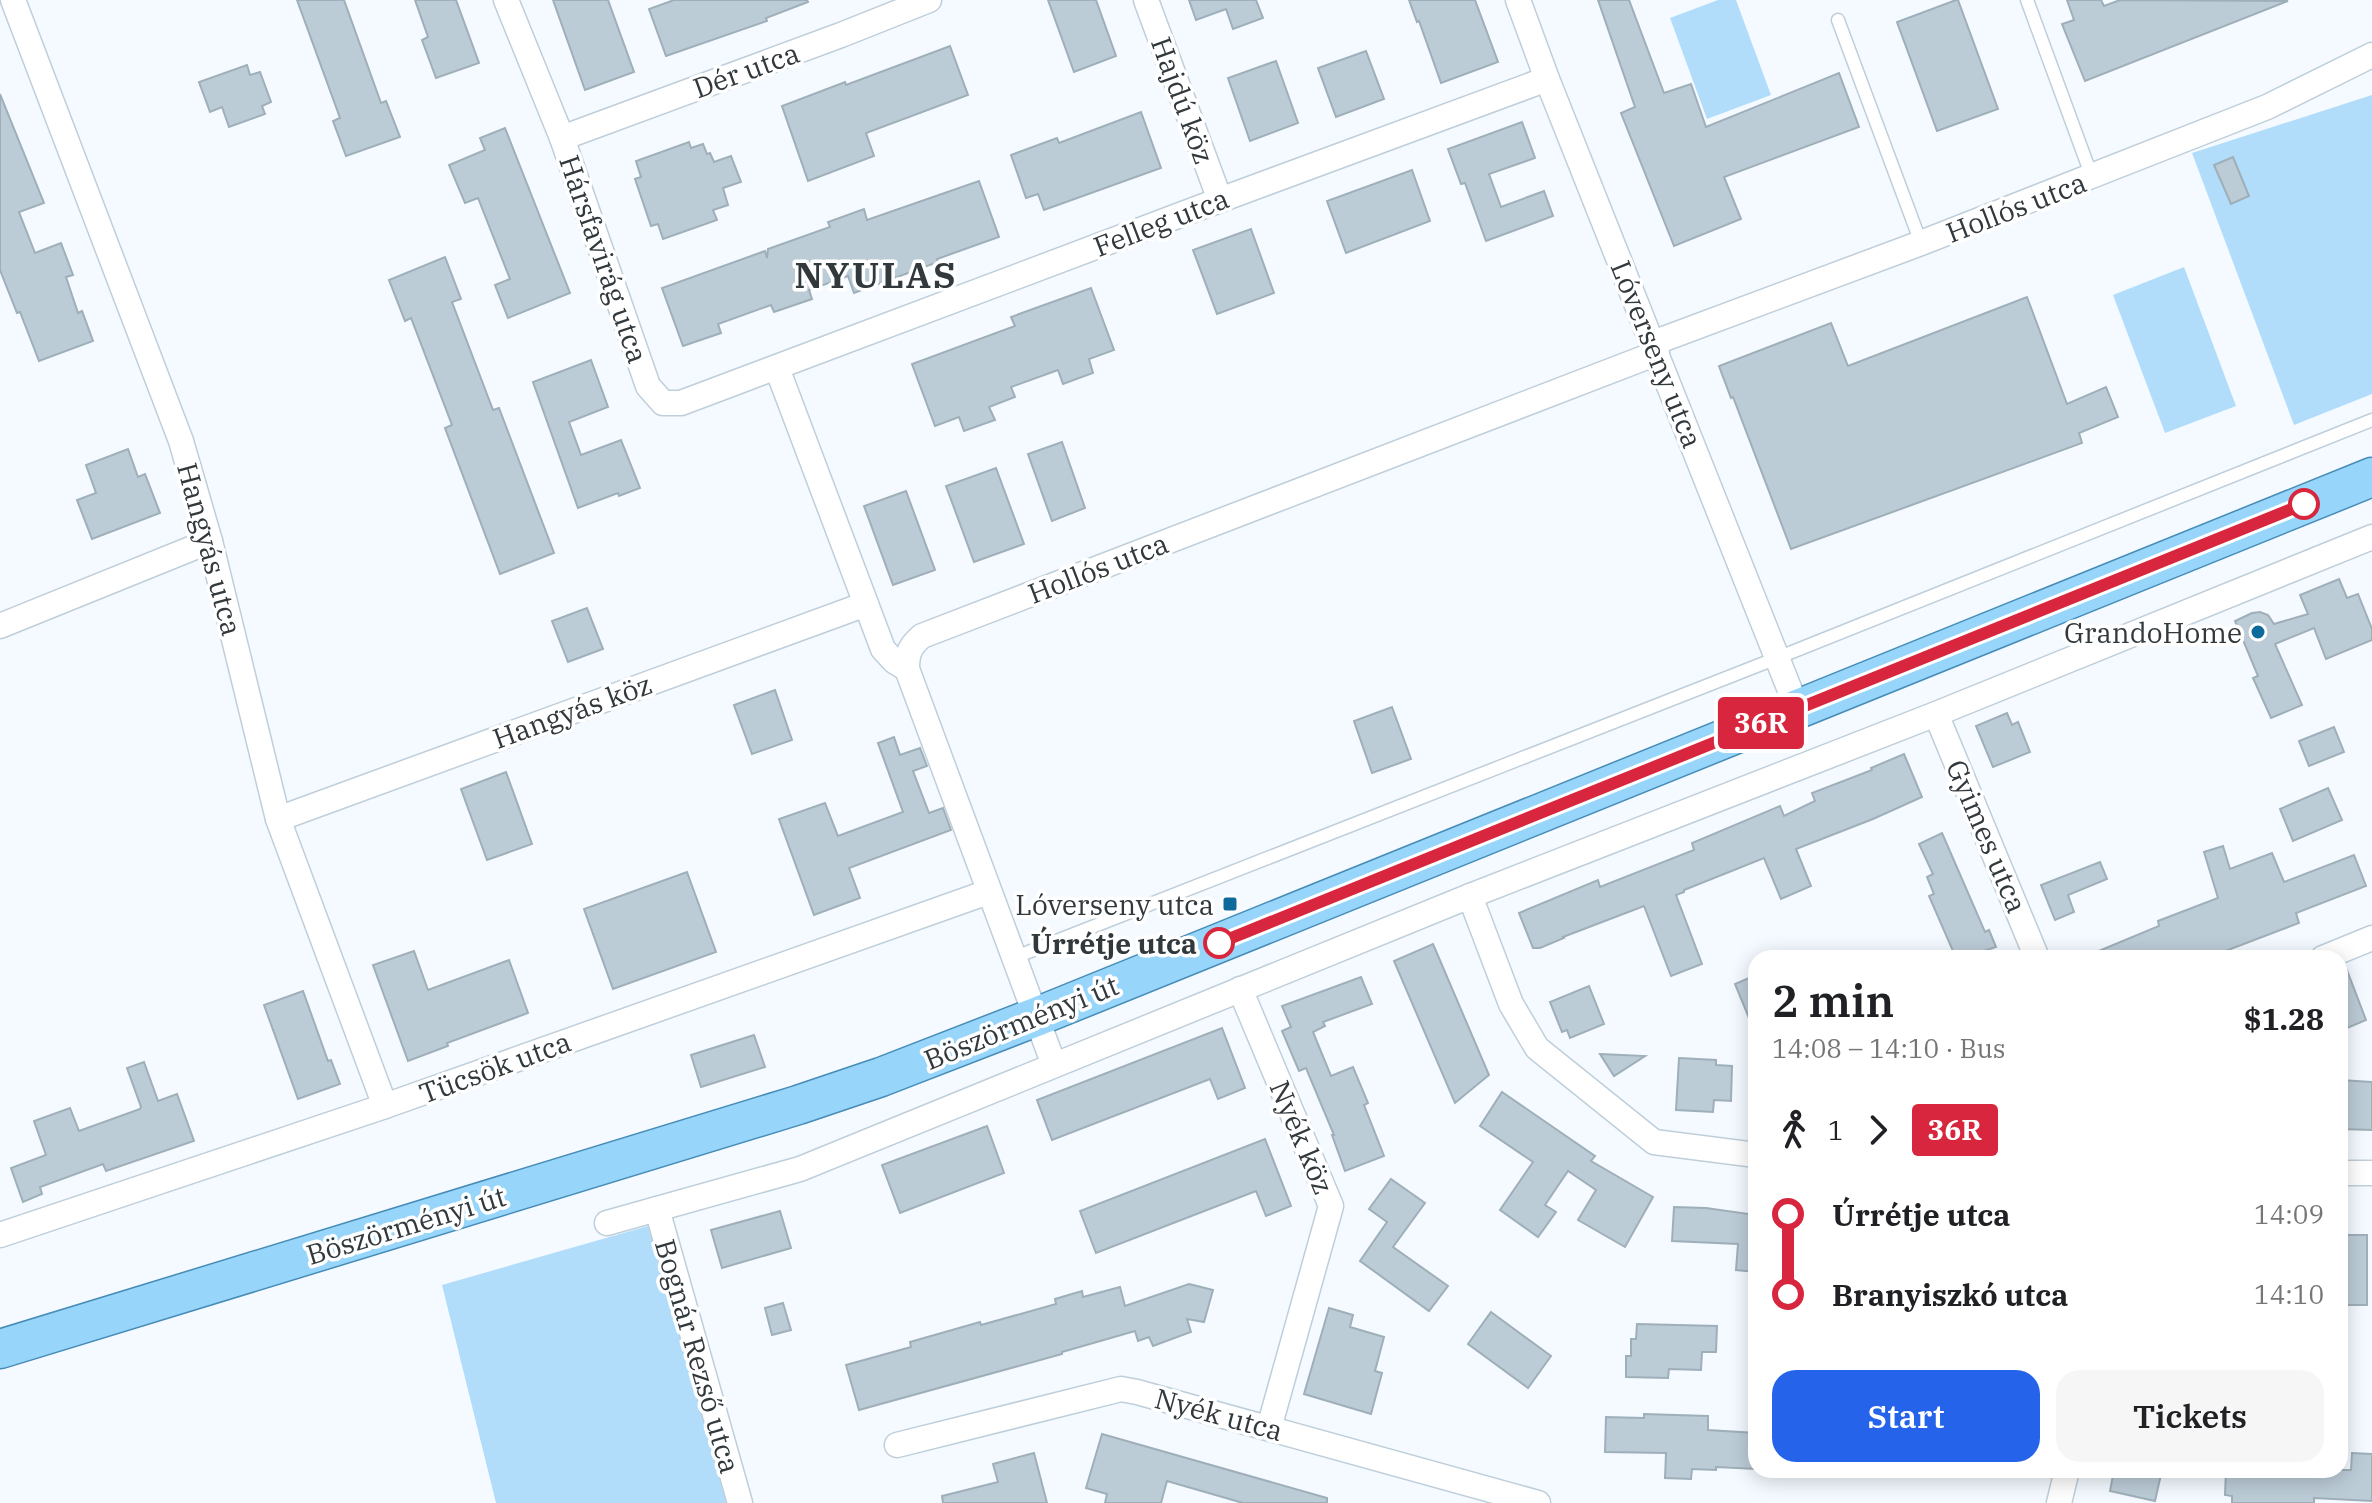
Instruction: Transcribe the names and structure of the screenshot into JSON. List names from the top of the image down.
{
  "streets": {
    "main road": ["Böszörményi út"],
    "street": [
      "Dér utca",
      "Hajdú köz",
      "Hollós utca",
      "Felleg utca",
      "Hársfavirág utca",
      "Lóverseny utca",
      "Hangyás utca",
      "Hangyás köz",
      "Gyimes utca",
      "Tücsök utca",
      "Nyék köz",
      "Bognár Rezső utca",
      "Nyék utca"
    ]
  },
  "crossings": [
    ["Dér utca", "Hársfavirág utca"],
    ["Hajdú köz", "Felleg utca"],
    ["Hollós utca", "Lóverseny utca"],
    ["Felleg utca", "Hársfavirág utca"],
    ["Felleg utca", "Lóverseny utca"],
    ["Lóverseny utca", "Böszörményi út"],
    ["Hangyás utca", "Hangyás köz"],
    ["Hangyás utca", "Tücsök utca"],
    ["Nyék köz", "Nyék utca"]
  ],
  "districts": ["NYULAS"],
  "places": {
    "other": ["GrandoHome", "Úrrétje utca"],
    "transit": ["Lóverseny utca"]
  },
  "lines": ["bus line 36R"],
  "page": {
    "on_map": "36R",
    "heading": ["2 min", "14:08 – 14:10 · Bus", "$1.28"],
    "legs": ["1", "36R"],
    "list": [
      {
        "name": "Úrrétje utca",
        "value": "14:09"
      },
      {
        "name": "Branyiszkó utca",
        "value": "14:10"
      }
    ],
    "buttons": ["Start", "Tickets"]
  }
}
